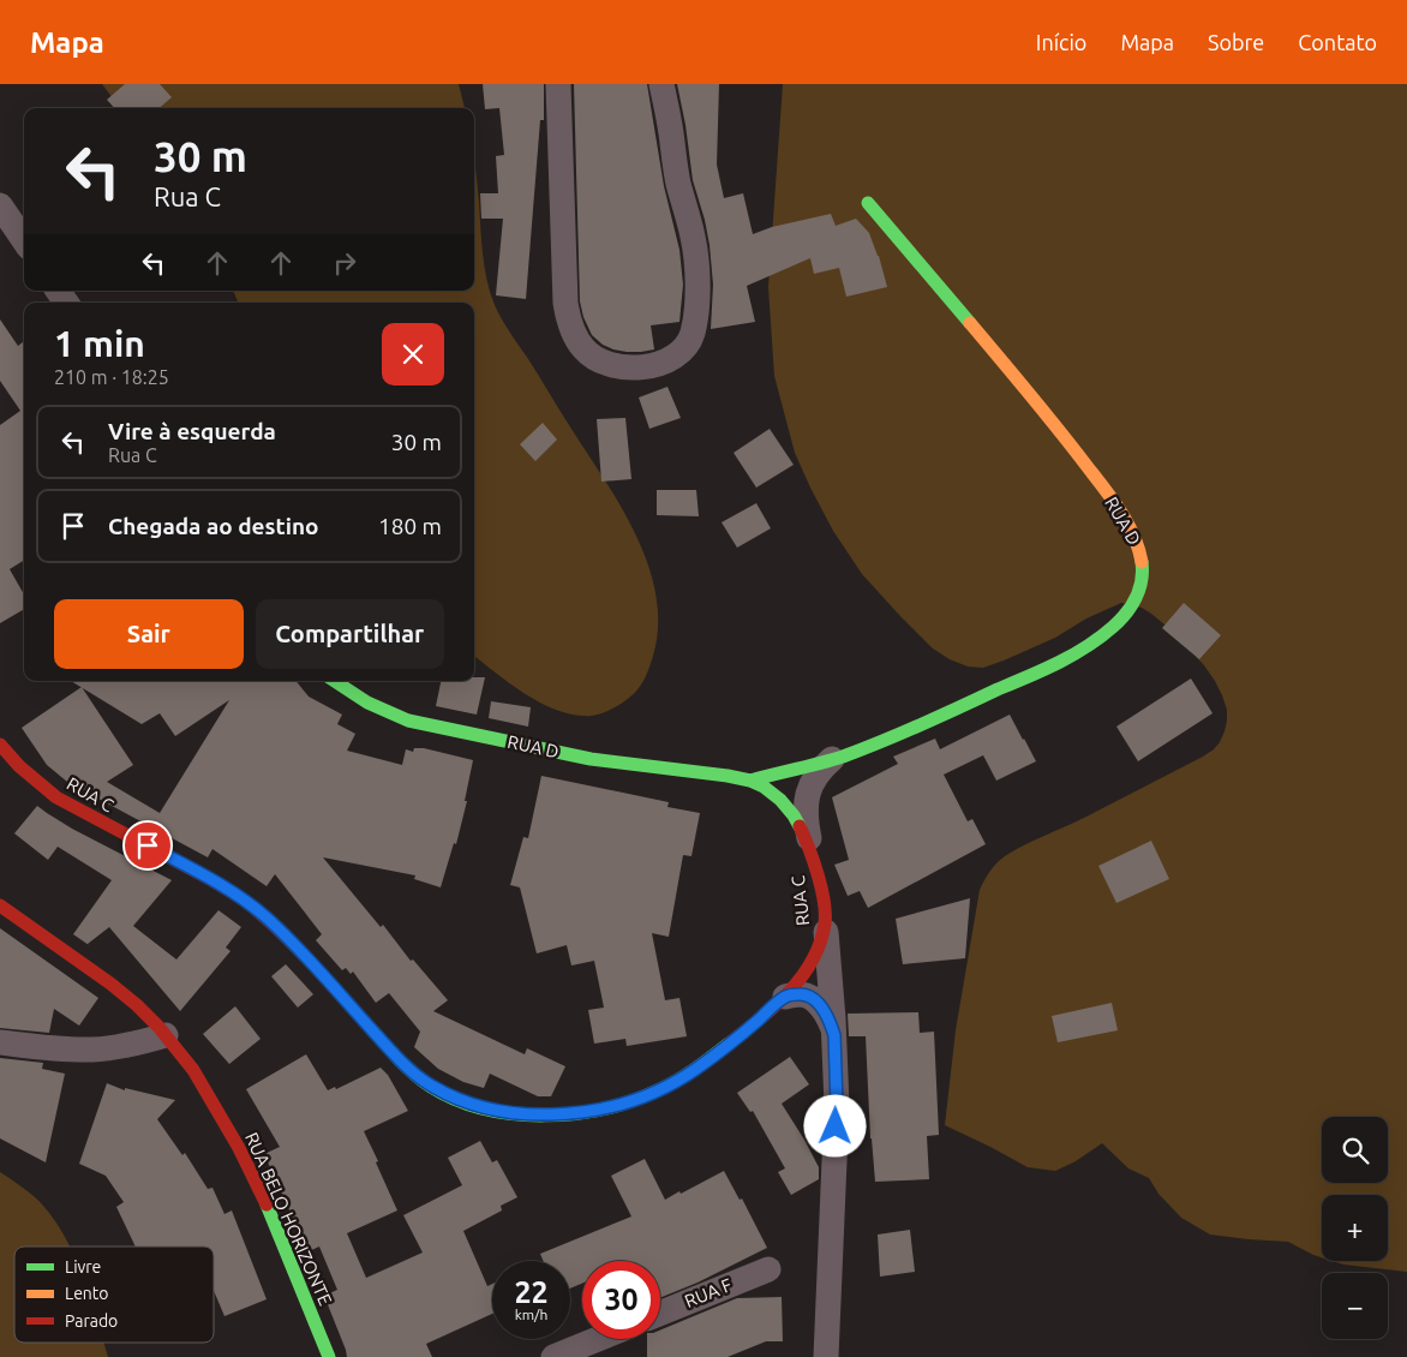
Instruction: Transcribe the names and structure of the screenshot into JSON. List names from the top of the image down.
{
  "streets": {
    "street": [
      "RUA D",
      "RUA C",
      "RUA BELO HORIZONTE",
      "RUA F"
    ]
  },
  "crossings": [
    ["RUA D", "RUA C"]
  ],
  "legend": ["Livre", "Lento", "Parado"],
  "page": {
    "header": "Mapa",
    "nav": [
      "Início",
      "Mapa",
      "Sobre",
      "Contato"
    ],
    "turn": ["30 m", "Rua C"],
    "heading": ["1 min", "210 m · 18:25"],
    "list": [
      {
        "name": "Vire à esquerda",
        "note": "Rua C",
        "value": "30 m"
      },
      {
        "name": "Chegada ao destino",
        "value": "180 m"
      }
    ],
    "buttons": ["Sair", "Compartilhar"],
    "map_buttons": ["+", "−"],
    "speed": "22 km/h",
    "limit": "30"
  }
}
